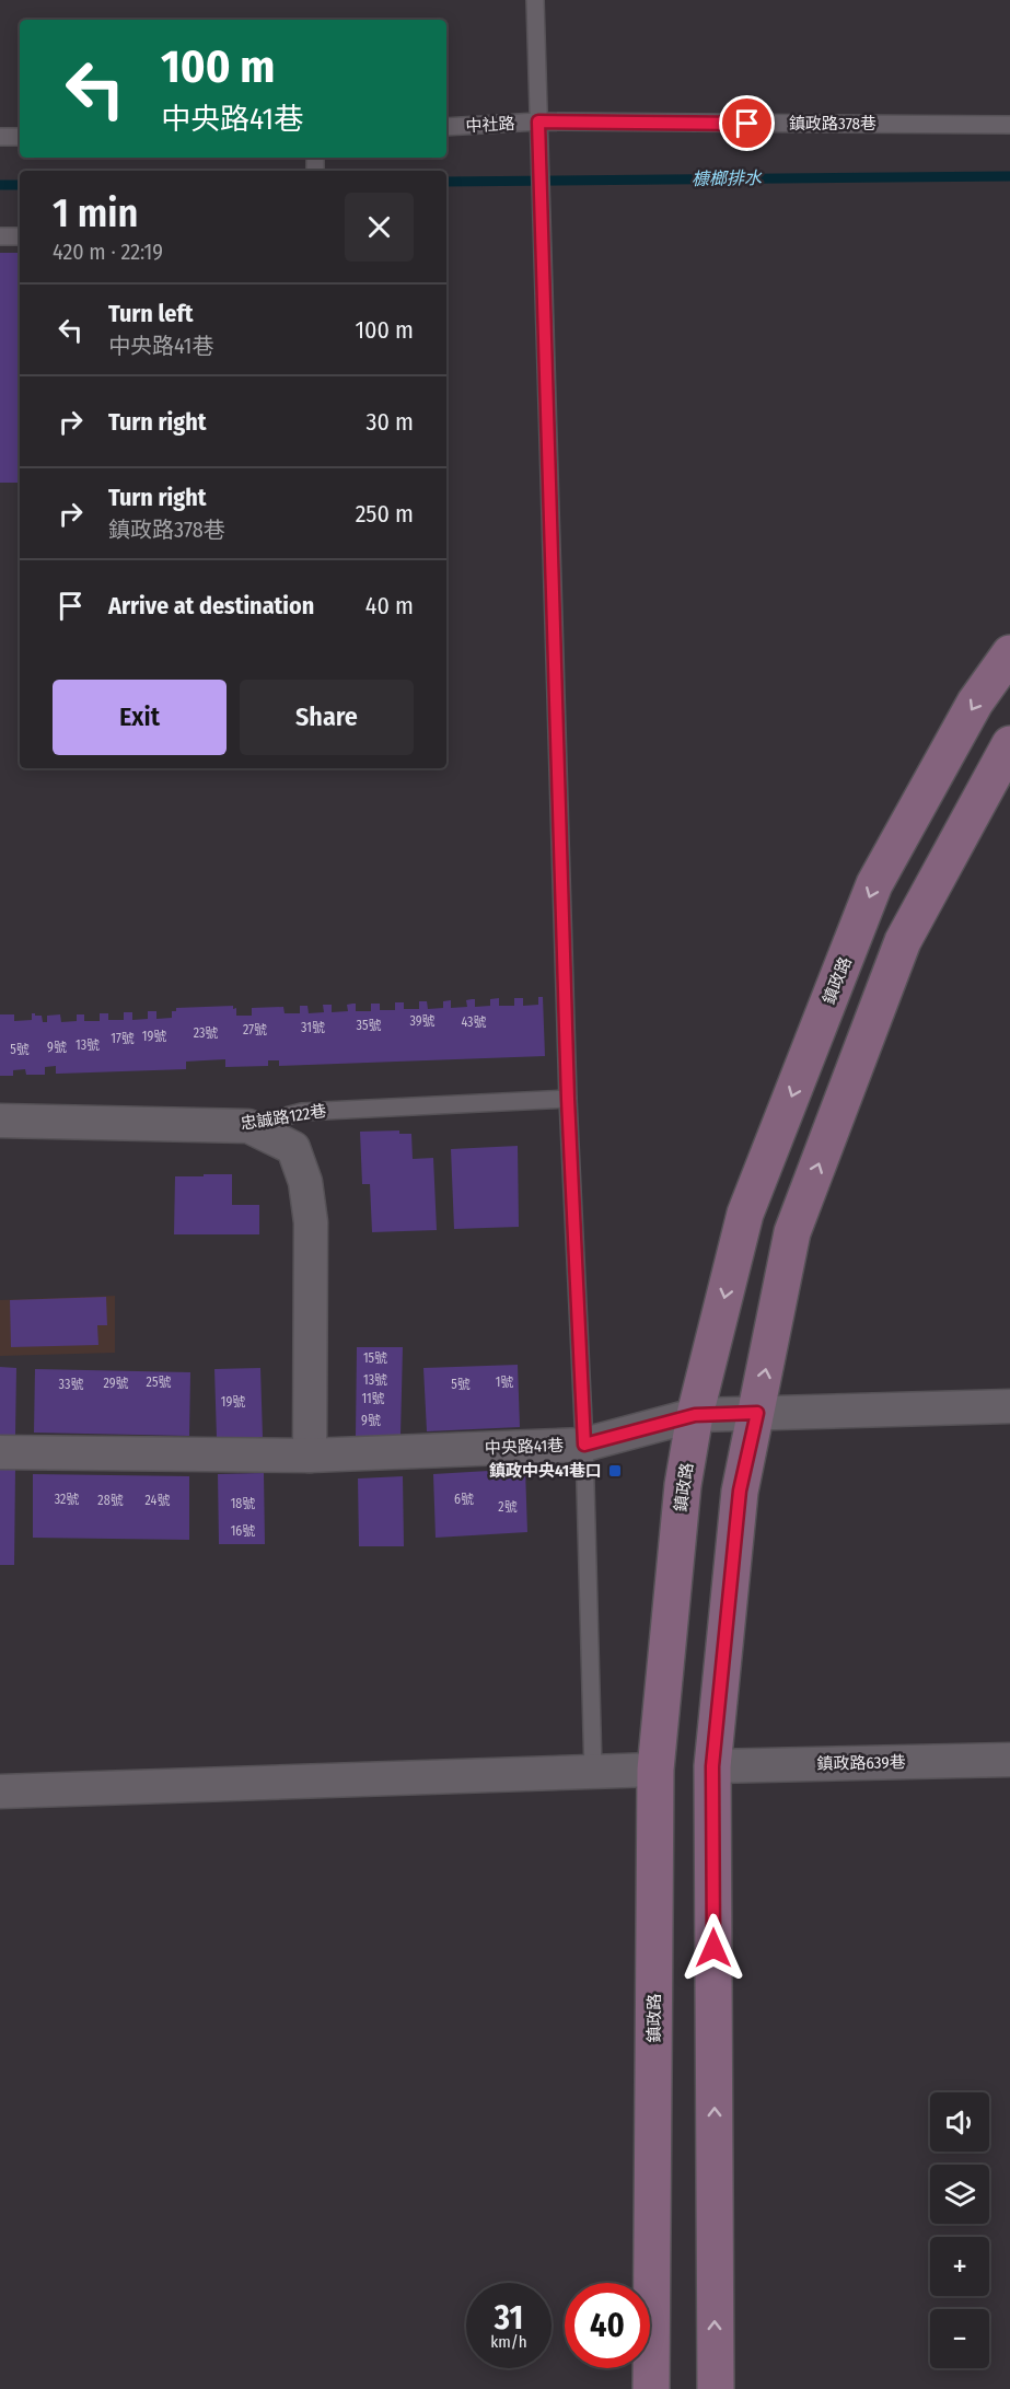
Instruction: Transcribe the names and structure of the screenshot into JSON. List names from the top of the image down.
{
  "streets": {
    "street": [
      "鎮政路",
      "忠誠路122巷",
      "中央路41巷",
      "鎮政路639巷"
    ],
    "lane": ["鎮政路378巷", "中社路"]
  },
  "crossings": [
    ["鎮政路378巷", "中社路"],
    ["鎮政路", "中央路41巷"]
  ],
  "water": ["槺榔排水"],
  "places": {
    "transit": ["鎮政中央41巷口"]
  },
  "house_numbers": [
    "39號",
    "43號",
    "35號",
    "31號",
    "27號",
    "23號",
    "19號",
    "17號",
    "13號",
    "9號",
    "5號",
    "15號",
    "13號",
    "25號",
    "1號",
    "29號",
    "33號",
    "5號",
    "11號",
    "19號",
    "9號",
    "32號",
    "6號",
    "28號",
    "24號",
    "18號",
    "2號",
    "16號"
  ],
  "page": {
    "turn": ["100 m", "中央路41巷"],
    "heading": ["1 min", "420 m · 22:19"],
    "list": [
      {
        "name": "Turn left",
        "note": "中央路41巷",
        "value": "100 m"
      },
      {
        "name": "Turn right",
        "value": "30 m"
      },
      {
        "name": "Turn right",
        "note": "鎮政路378巷",
        "value": "250 m"
      },
      {
        "name": "Arrive at destination",
        "value": "40 m"
      }
    ],
    "buttons": ["Exit", "Share"],
    "map_buttons": ["+", "−"],
    "speed": "31 km/h",
    "limit": "40"
  }
}
